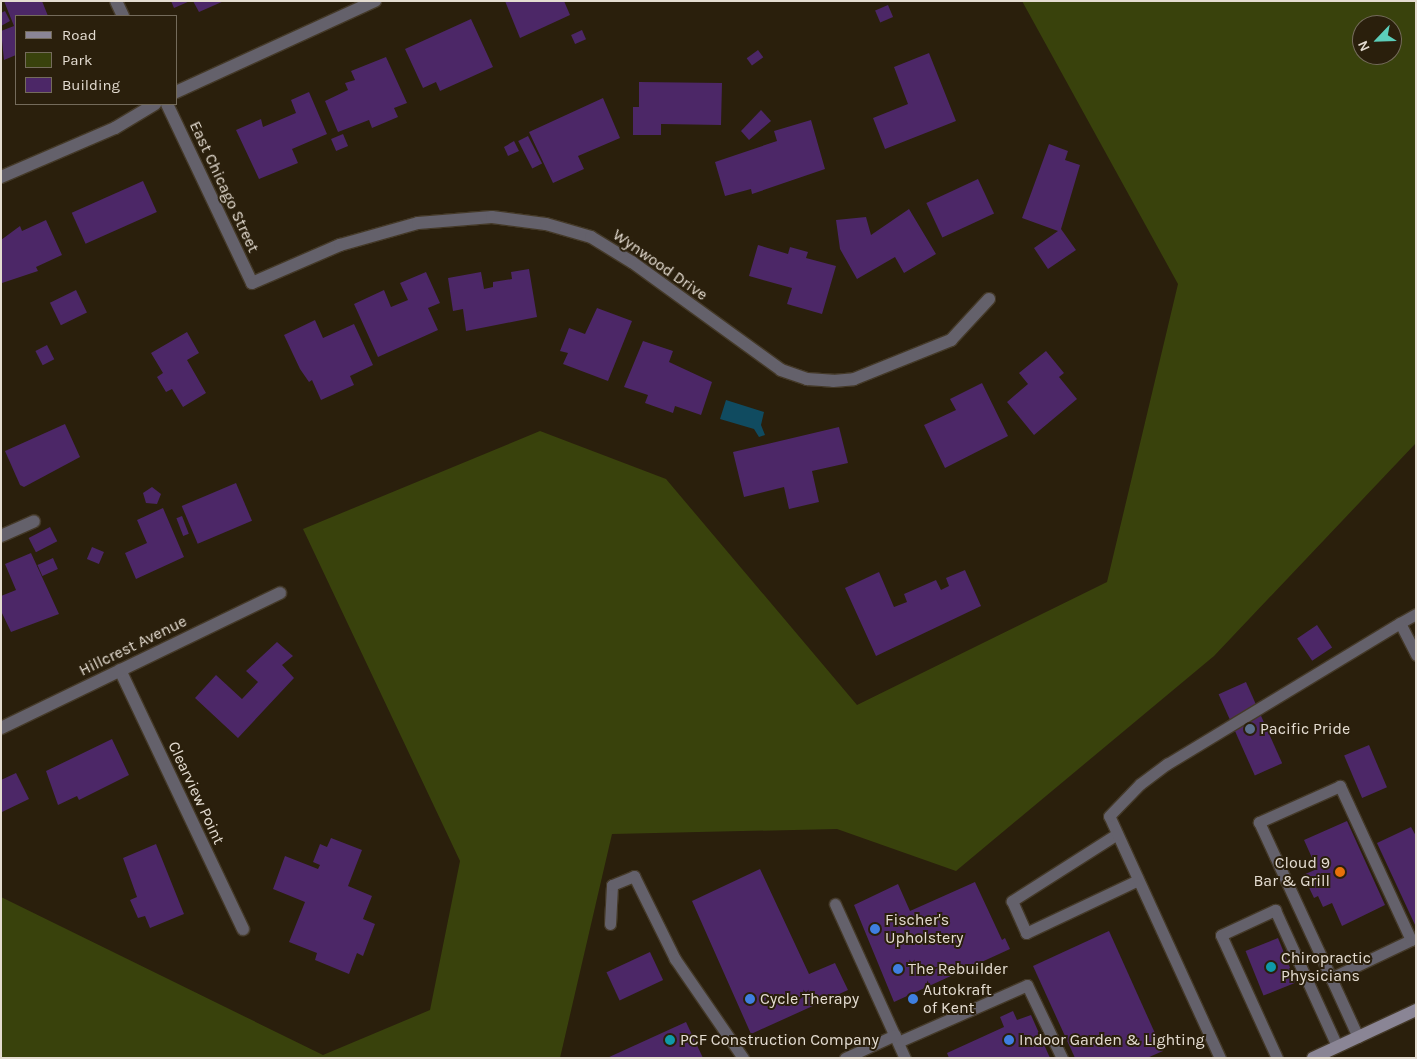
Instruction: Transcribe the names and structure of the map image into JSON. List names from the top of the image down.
{
  "streets": {
    "street": [
      "East Chicago Street",
      "Wynwood Drive",
      "Hillcrest Avenue",
      "Clearview Point"
    ]
  },
  "crossings": [
    ["East Chicago Street", "Wynwood Drive"],
    ["Hillcrest Avenue", "Clearview Point"]
  ],
  "places": [
    "Pacific Pride",
    "Cloud 9 Bar & Grill",
    "Fischer's Upholstery",
    "Chiropractic Physicians",
    "The Rebuilder",
    "Cycle Therapy",
    "Autokraft of Kent",
    "PCF Construction Company",
    "Indoor Garden & Lighting"
  ],
  "legend": ["Road", "Park", "Building"],
  "north": "bottom left"
}
